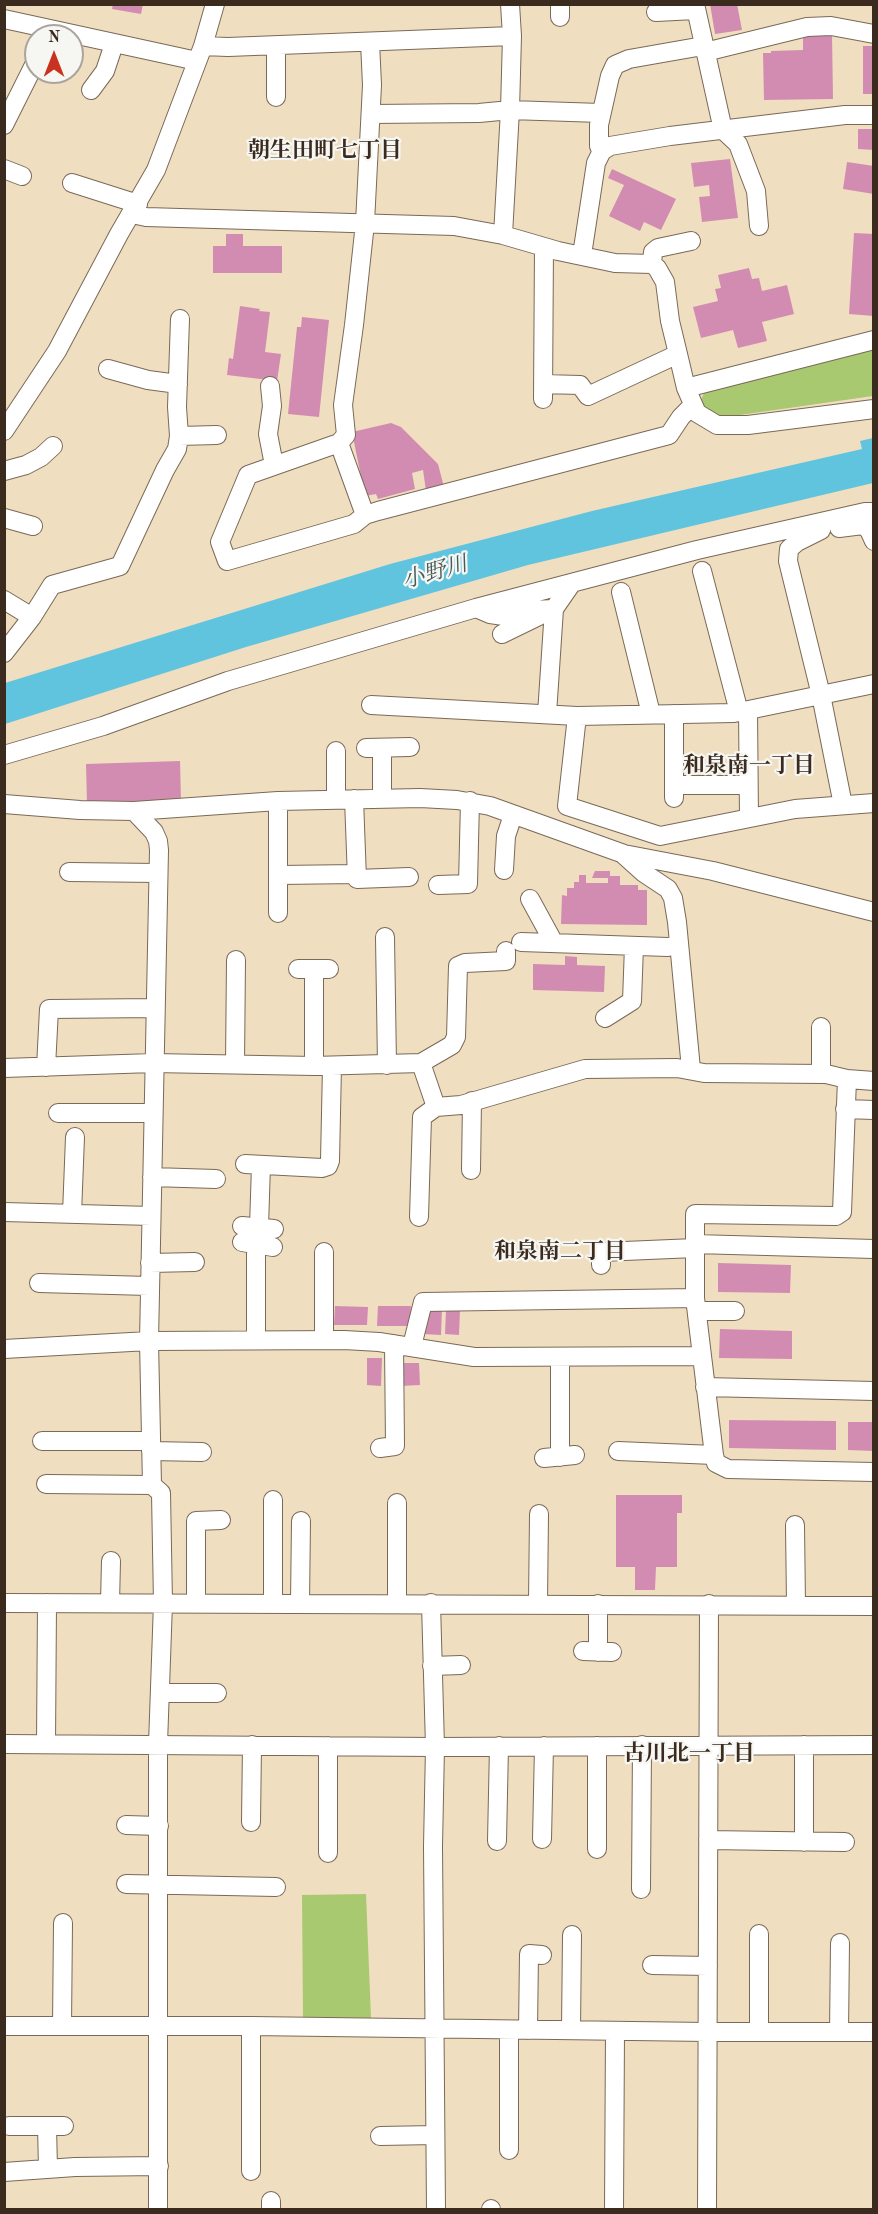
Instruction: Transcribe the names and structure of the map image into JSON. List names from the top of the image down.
{
  "districts": [
    "朝生田町七丁目",
    "和泉南一丁目",
    "和泉南二丁目",
    "古川北一丁目"
  ],
  "water": ["小野川"],
  "north": "top"
}
